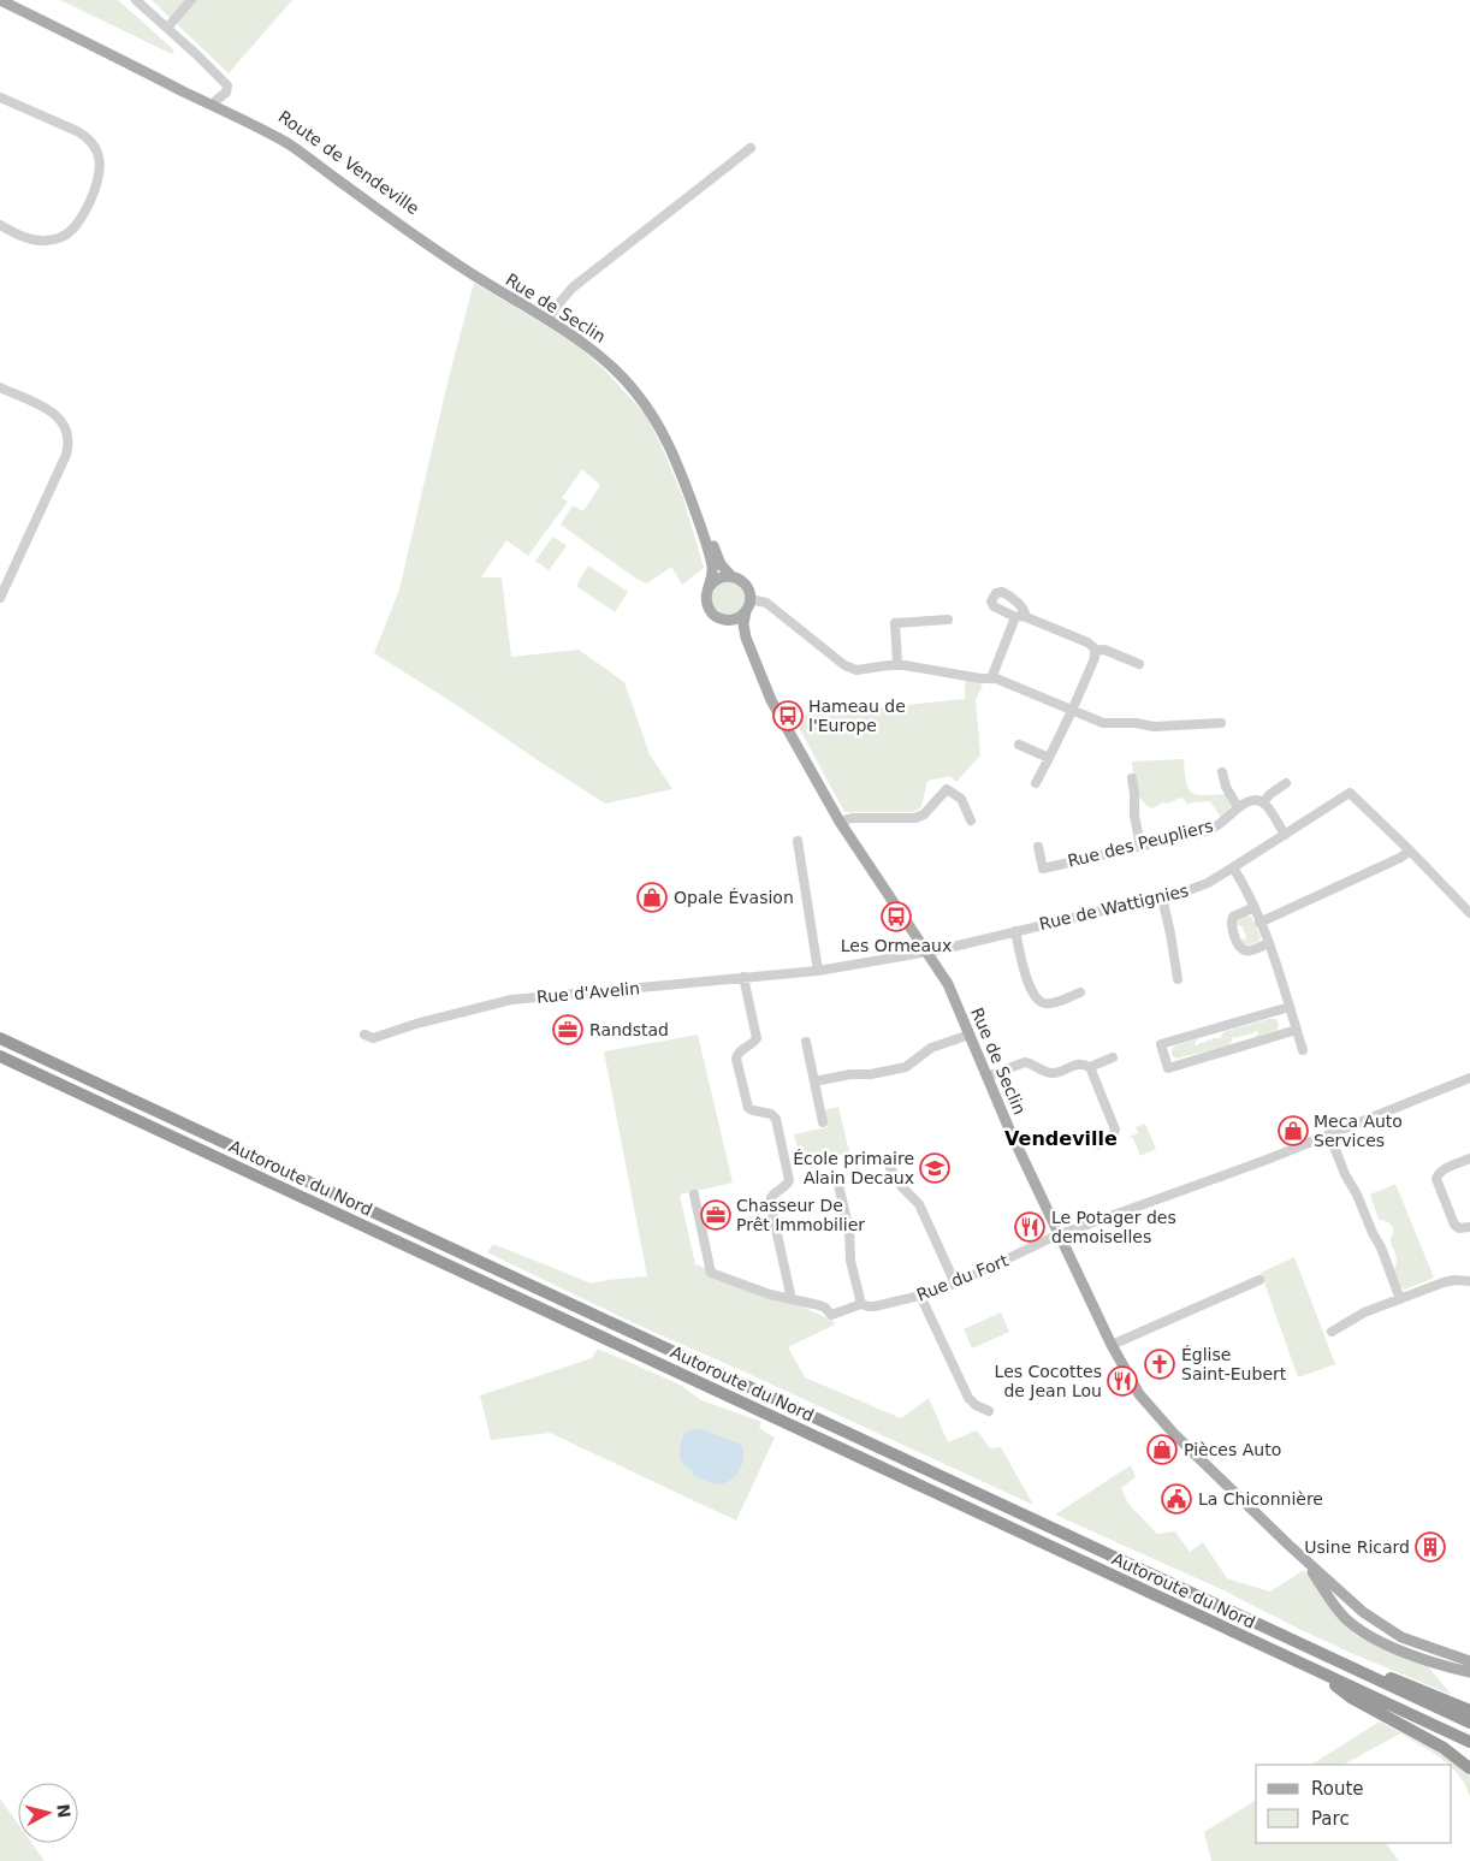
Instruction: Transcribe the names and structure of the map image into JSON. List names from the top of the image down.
{
  "streets": {
    "highway": ["Autoroute du Nord"],
    "main road": ["Route de Vendeville", "Rue de Seclin"],
    "street": [
      "Rue des Peupliers",
      "Rue de Wattignies",
      "Rue d'Avelin",
      "Rue du Fort"
    ]
  },
  "crossings": [
    ["Route de Vendeville", "Rue de Seclin"],
    ["Rue de Seclin", "Rue de Wattignies"],
    ["Rue de Seclin", "Rue d'Avelin"],
    ["Rue de Seclin", "Rue du Fort"],
    ["Rue de Wattignies", "Rue d'Avelin"]
  ],
  "districts": ["Vendeville"],
  "places": {
    "bus stop": ["Hameau de l'Europe", "Les Ormeaux"],
    "shop": ["Opale Évasion", "Meca Auto Services", "Pièces Auto"],
    "office": ["Randstad", "Chasseur De Prêt Immobilier"],
    "school or university": ["École primaire Alain Decaux"],
    "restaurant": ["Le Potager des demoiselles", "Les Cocottes de Jean Lou"],
    "church": ["Église Saint-Eubert"],
    "public building": ["La Chiconnière"],
    "building": ["Usine Ricard"]
  },
  "legend": ["Route", "Parc"],
  "north": "right"
}
